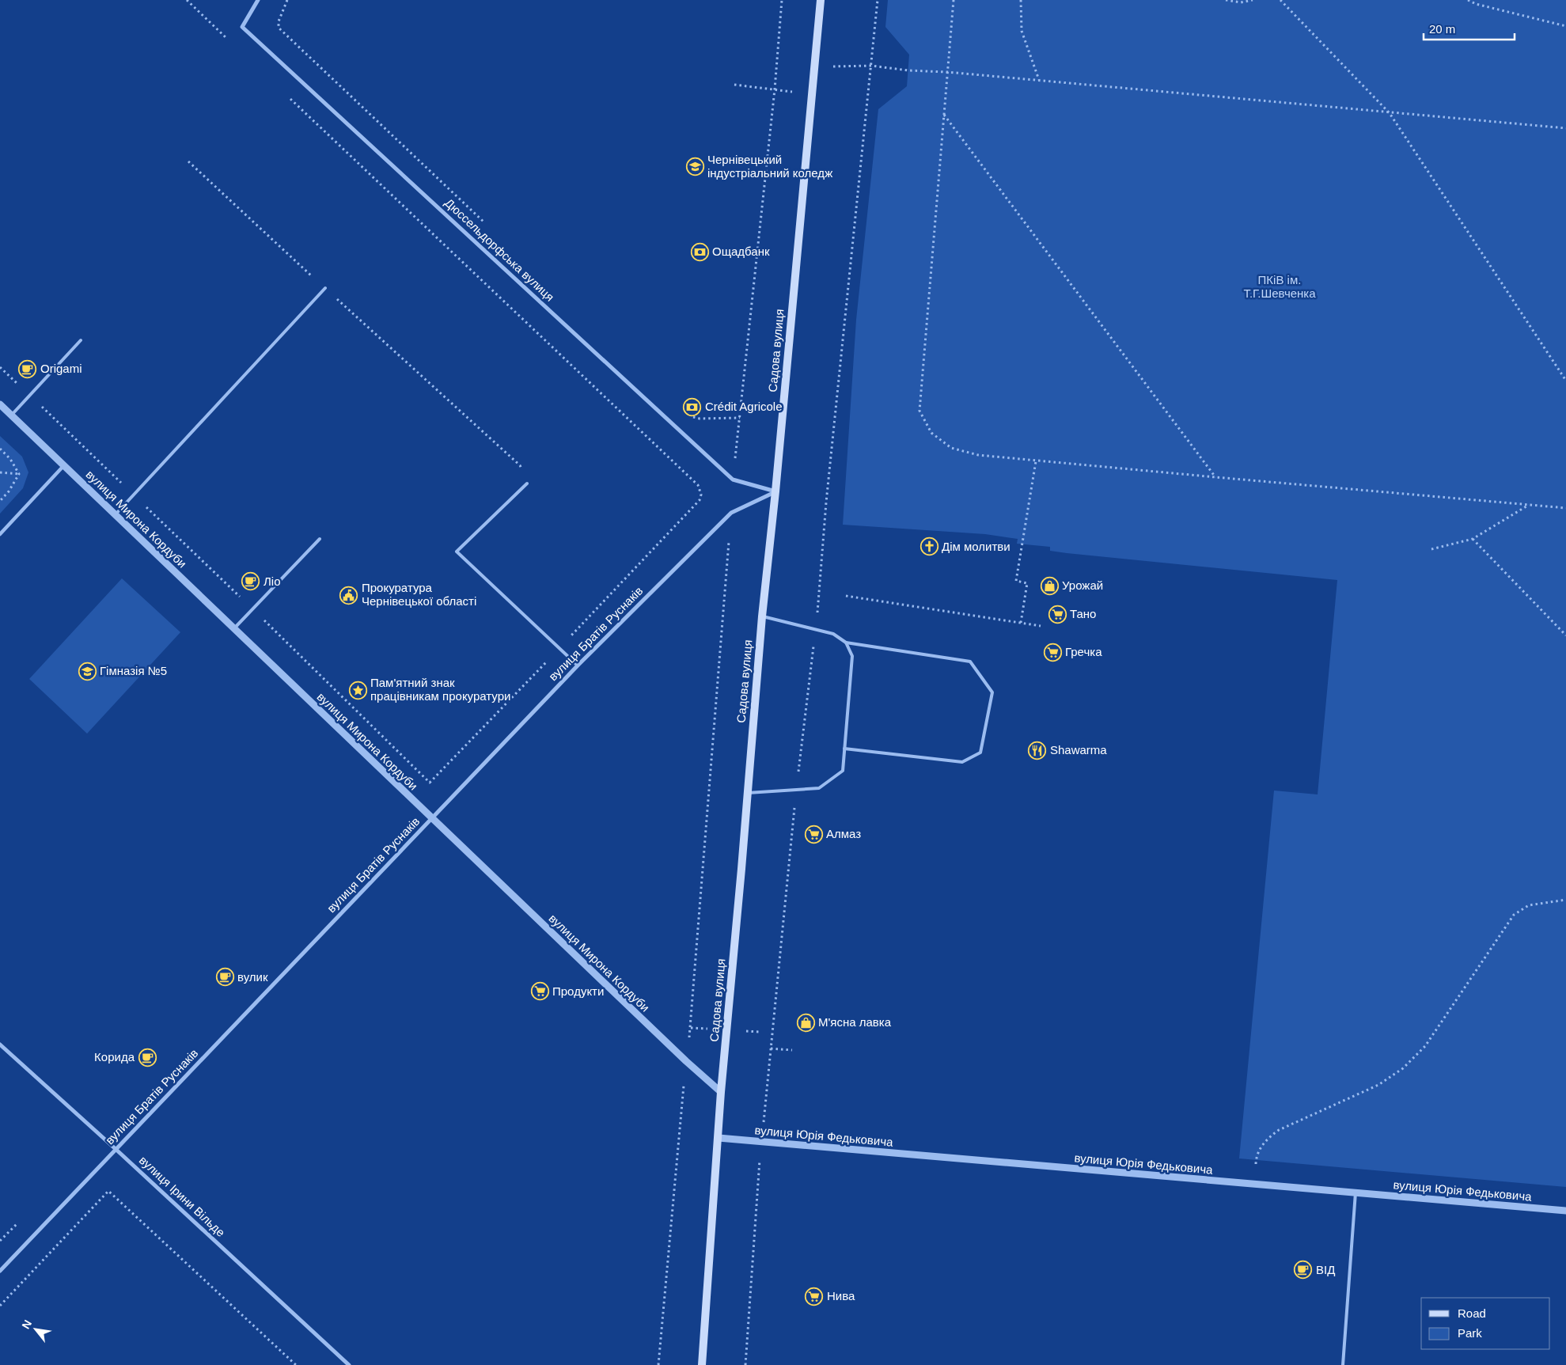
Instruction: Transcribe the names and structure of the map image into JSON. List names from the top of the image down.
{
  "streets": {
    "main road": ["Садова вулиця"],
    "street": [
      "Дюссельдорфська вулиця",
      "вулиця Мирона Кордуби",
      "вулиця Братів Руснаків",
      "вулиця Юрія Федьковича",
      "вулиця Ірини Вільде"
    ]
  },
  "crossings": [
    ["Дюссельдорфська вулиця", "Садова вулиця"],
    ["Дюссельдорфська вулиця", "вулиця Братів Руснаків"],
    ["Садова вулиця", "вулиця Мирона Кордуби"],
    ["Садова вулиця", "вулиця Братів Руснаків"],
    ["Садова вулиця", "вулиця Юрія Федьковича"],
    ["вулиця Мирона Кордуби", "вулиця Братів Руснаків"],
    ["вулиця Братів Руснаків", "вулиця Ірини Вільде"]
  ],
  "parks": ["ПКіВ ім. Т.Г.Шевченка"],
  "places": {
    "school or university": ["Чернівецький індустріальний коледж", "Гімназія №5"],
    "bank": ["Ощадбанк", "Crédit Agricole"],
    "cafe": [
      "Origami",
      "Ліо",
      "вулик",
      "Корида",
      "ВІД"
    ],
    "church": ["Дім молитви"],
    "shop": ["Урожай", "М'ясна лавка"],
    "public building": ["Прокуратура Чернівецької області"],
    "supermarket": [
      "Тано",
      "Гречка",
      "Алмаз",
      "Продукти",
      "Нива"
    ],
    "place": ["Пам'ятний знак працівникам прокуратури"],
    "restaurant": ["Shawarma"]
  },
  "legend": ["Road", "Park"],
  "scale_bar": "20 m",
  "north": "top left"
}
